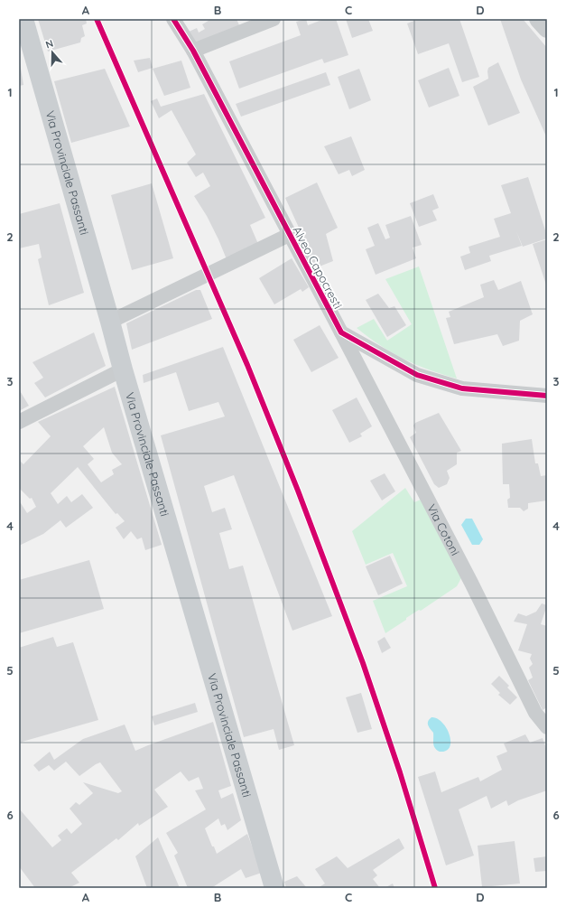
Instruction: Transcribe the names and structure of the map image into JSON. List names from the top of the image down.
{
  "streets": {
    "main road": ["Via Provinciale Passanti"],
    "street": ["Alveo Capocresti", "Via Cotoni"]
  },
  "crossings": [
    ["Alveo Capocresti", "Via Cotoni"]
  ],
  "north": "top",
  "grid": {
    "columns": [
      "A",
      "B",
      "C",
      "D"
    ],
    "rows": [
      "1",
      "2",
      "3",
      "4",
      "5",
      "6"
    ]
  }
}
